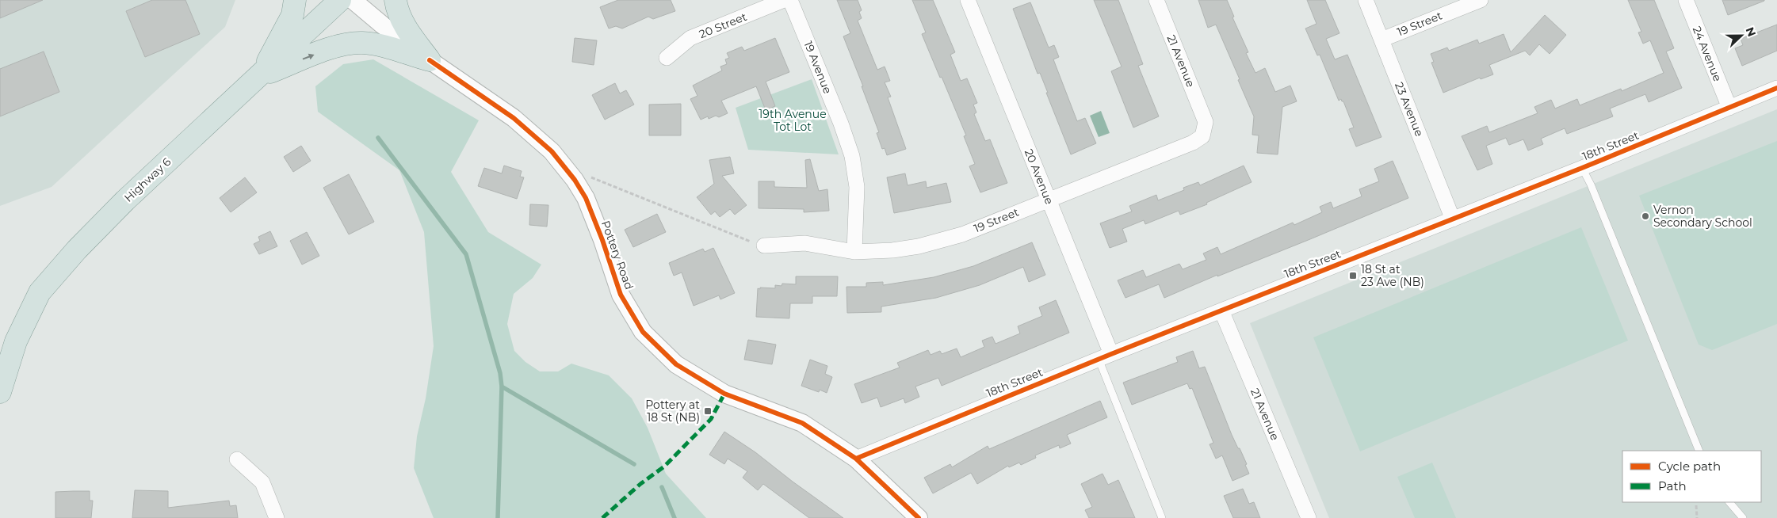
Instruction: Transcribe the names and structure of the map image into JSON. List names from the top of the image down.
{
  "streets": {
    "main road": ["Highway 6"],
    "street": [
      "19 Street",
      "20 Street",
      "24 Avenue",
      "21 Avenue",
      "19 Avenue",
      "23 Avenue",
      "18th Street",
      "20 Avenue",
      "Pottery Road"
    ]
  },
  "crossings": [
    ["19 Street", "21 Avenue"],
    ["19 Street", "19 Avenue"],
    ["19 Street", "23 Avenue"],
    ["19 Street", "20 Avenue"],
    ["24 Avenue", "18th Street"],
    ["21 Avenue", "18th Street"],
    ["23 Avenue", "18th Street"],
    ["18th Street", "20 Avenue"],
    ["18th Street", "Pottery Road"]
  ],
  "parks": ["19th Avenue Tot Lot"],
  "places": {
    "other": ["Vernon Secondary School"],
    "transit": ["18 St at 23 Ave (NB)", "Pottery at 18 St (NB)"]
  },
  "legend": ["Cycle path", "Path"],
  "north": "right"
}
